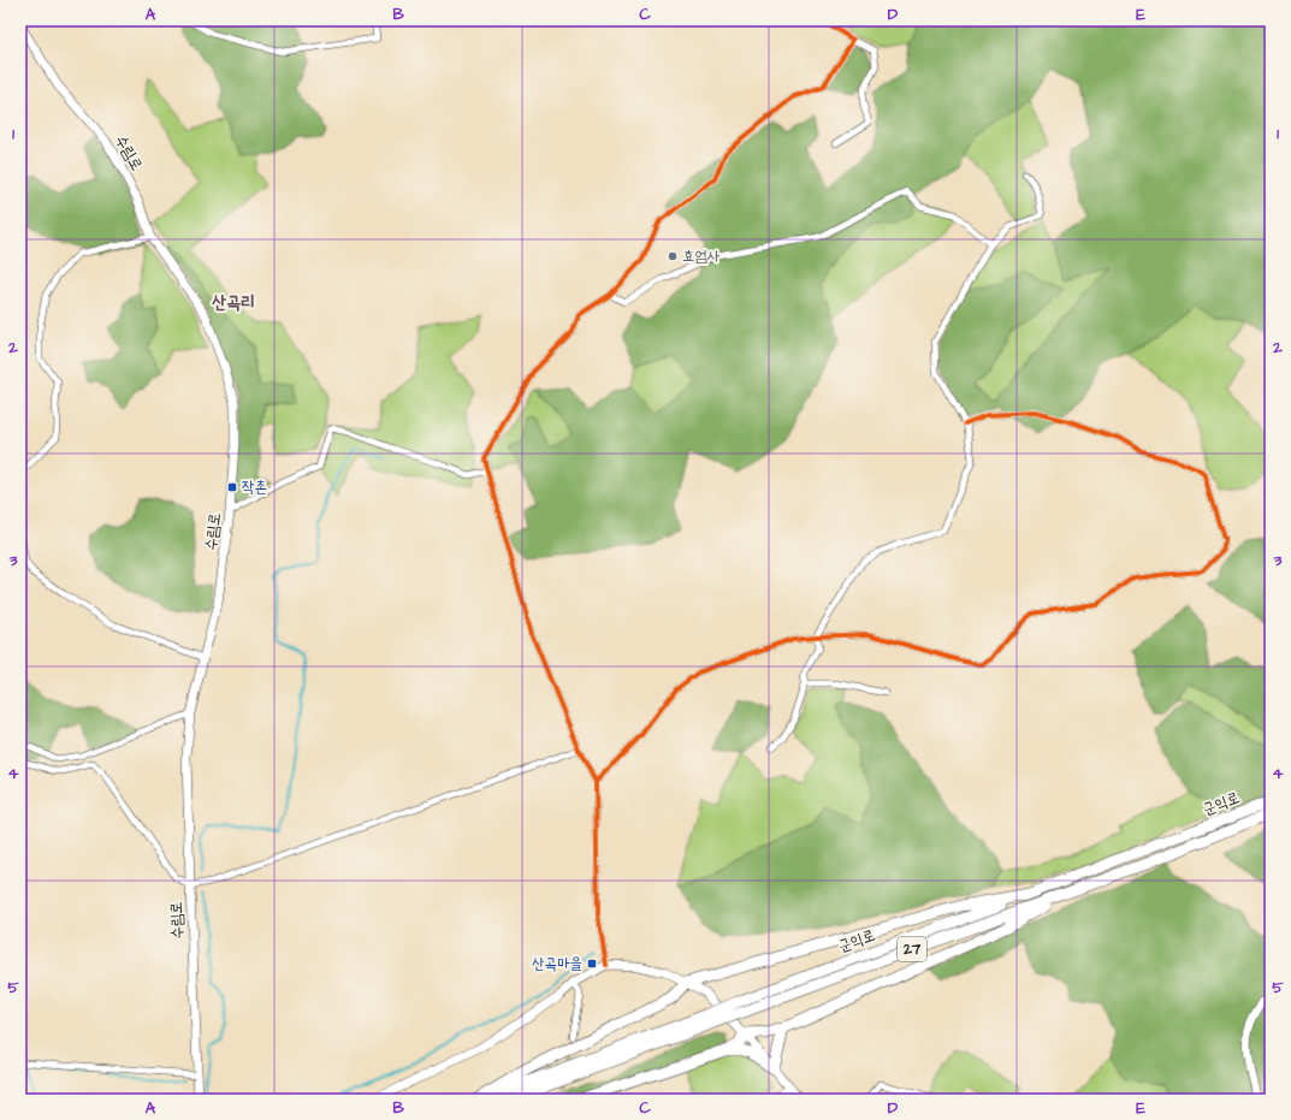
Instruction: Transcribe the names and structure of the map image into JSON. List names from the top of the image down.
{
  "streets": {
    "highway": ["군익로", "27"],
    "main road": ["수림로"]
  },
  "districts": ["산곡리"],
  "places": {
    "other": ["효엄사"],
    "transit": ["작촌", "산곡마을"]
  },
  "grid": {
    "columns": [
      "A",
      "B",
      "C",
      "D",
      "E"
    ],
    "rows": [
      "1",
      "2",
      "3",
      "4",
      "5"
    ]
  }
}
